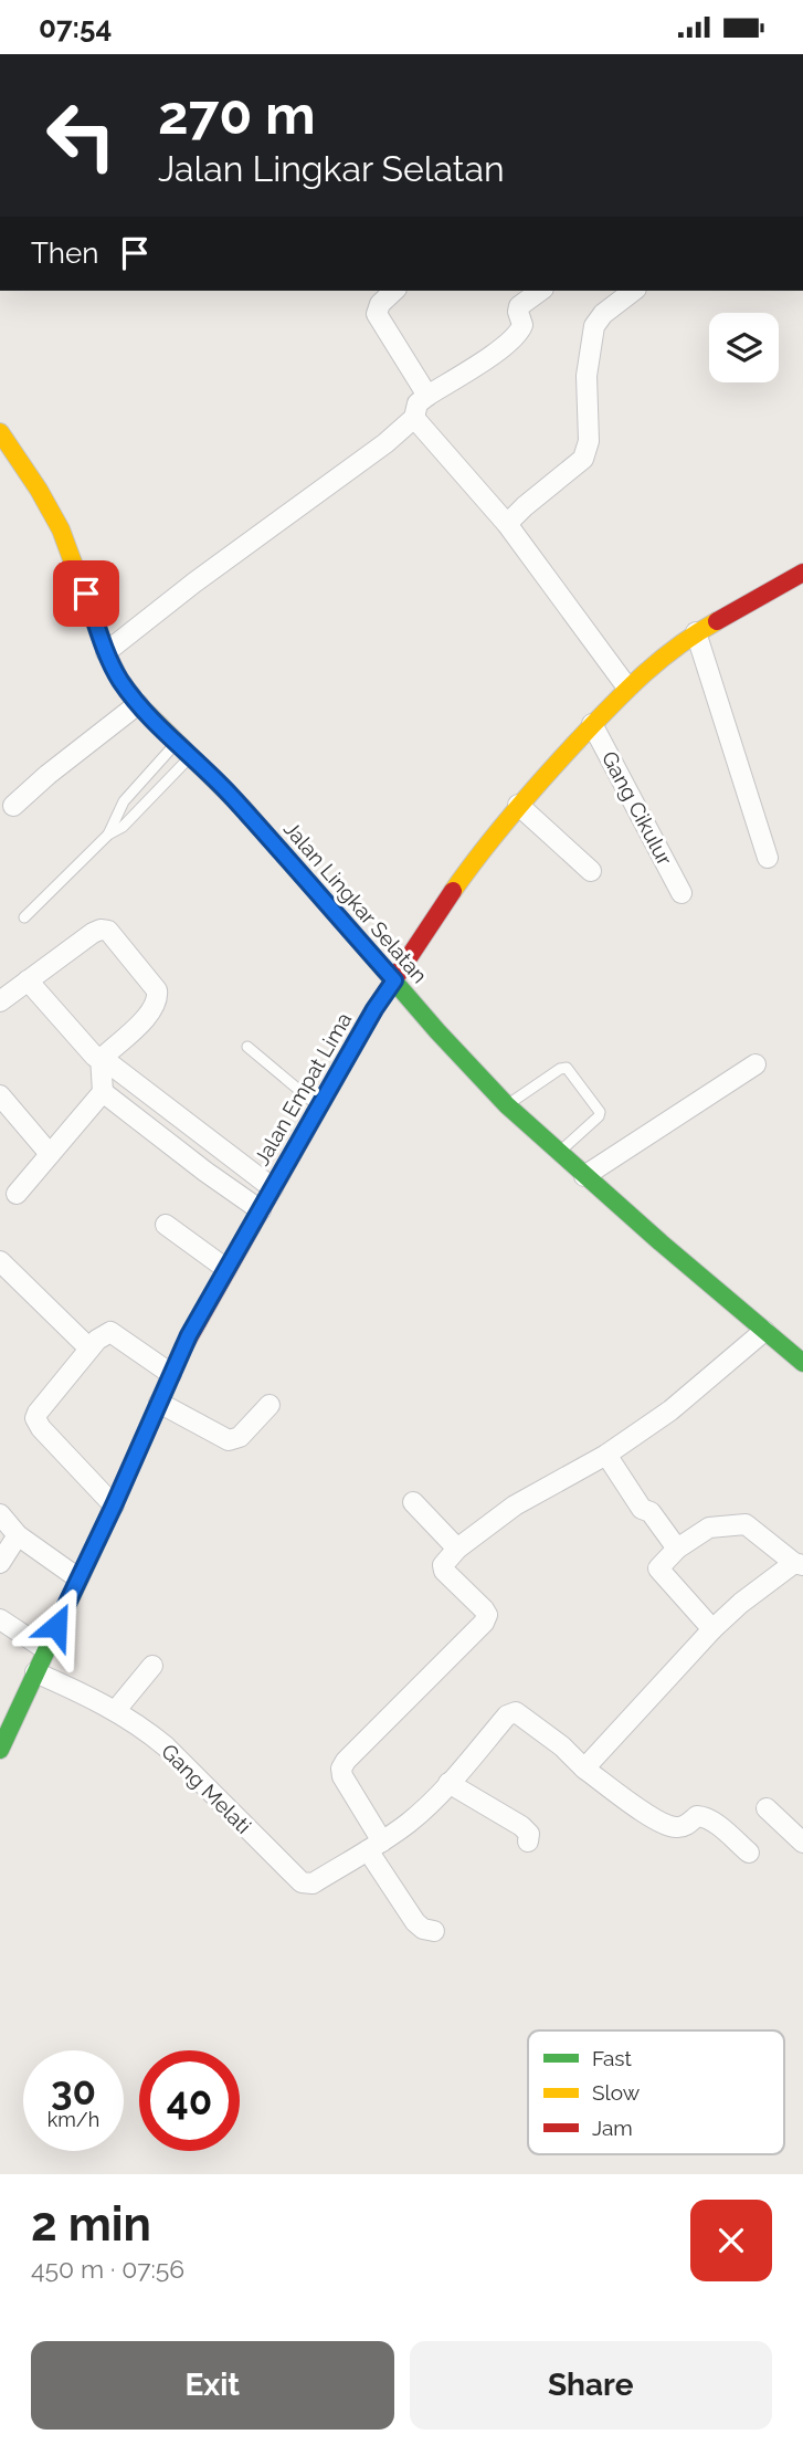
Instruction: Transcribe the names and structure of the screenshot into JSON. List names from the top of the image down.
{
  "streets": {
    "main road": ["Jalan Lingkar Selatan", "Jalan Empat Lima"],
    "street": ["Gang Cikulur", "Gang Melati"]
  },
  "crossings": [
    ["Gang Cikulur", "Jalan Empat Lima"],
    ["Jalan Lingkar Selatan", "Jalan Empat Lima"],
    ["Jalan Empat Lima", "Gang Melati"]
  ],
  "legend": ["Fast", "Slow", "Jam"],
  "page": {
    "status": "07:54",
    "turn": ["270 m", "Jalan Lingkar Selatan"],
    "then": "Then",
    "speed": "30 km/h",
    "limit": "40",
    "heading": ["2 min", "450 m · 07:56"],
    "buttons": ["Exit", "Share"]
  }
}
